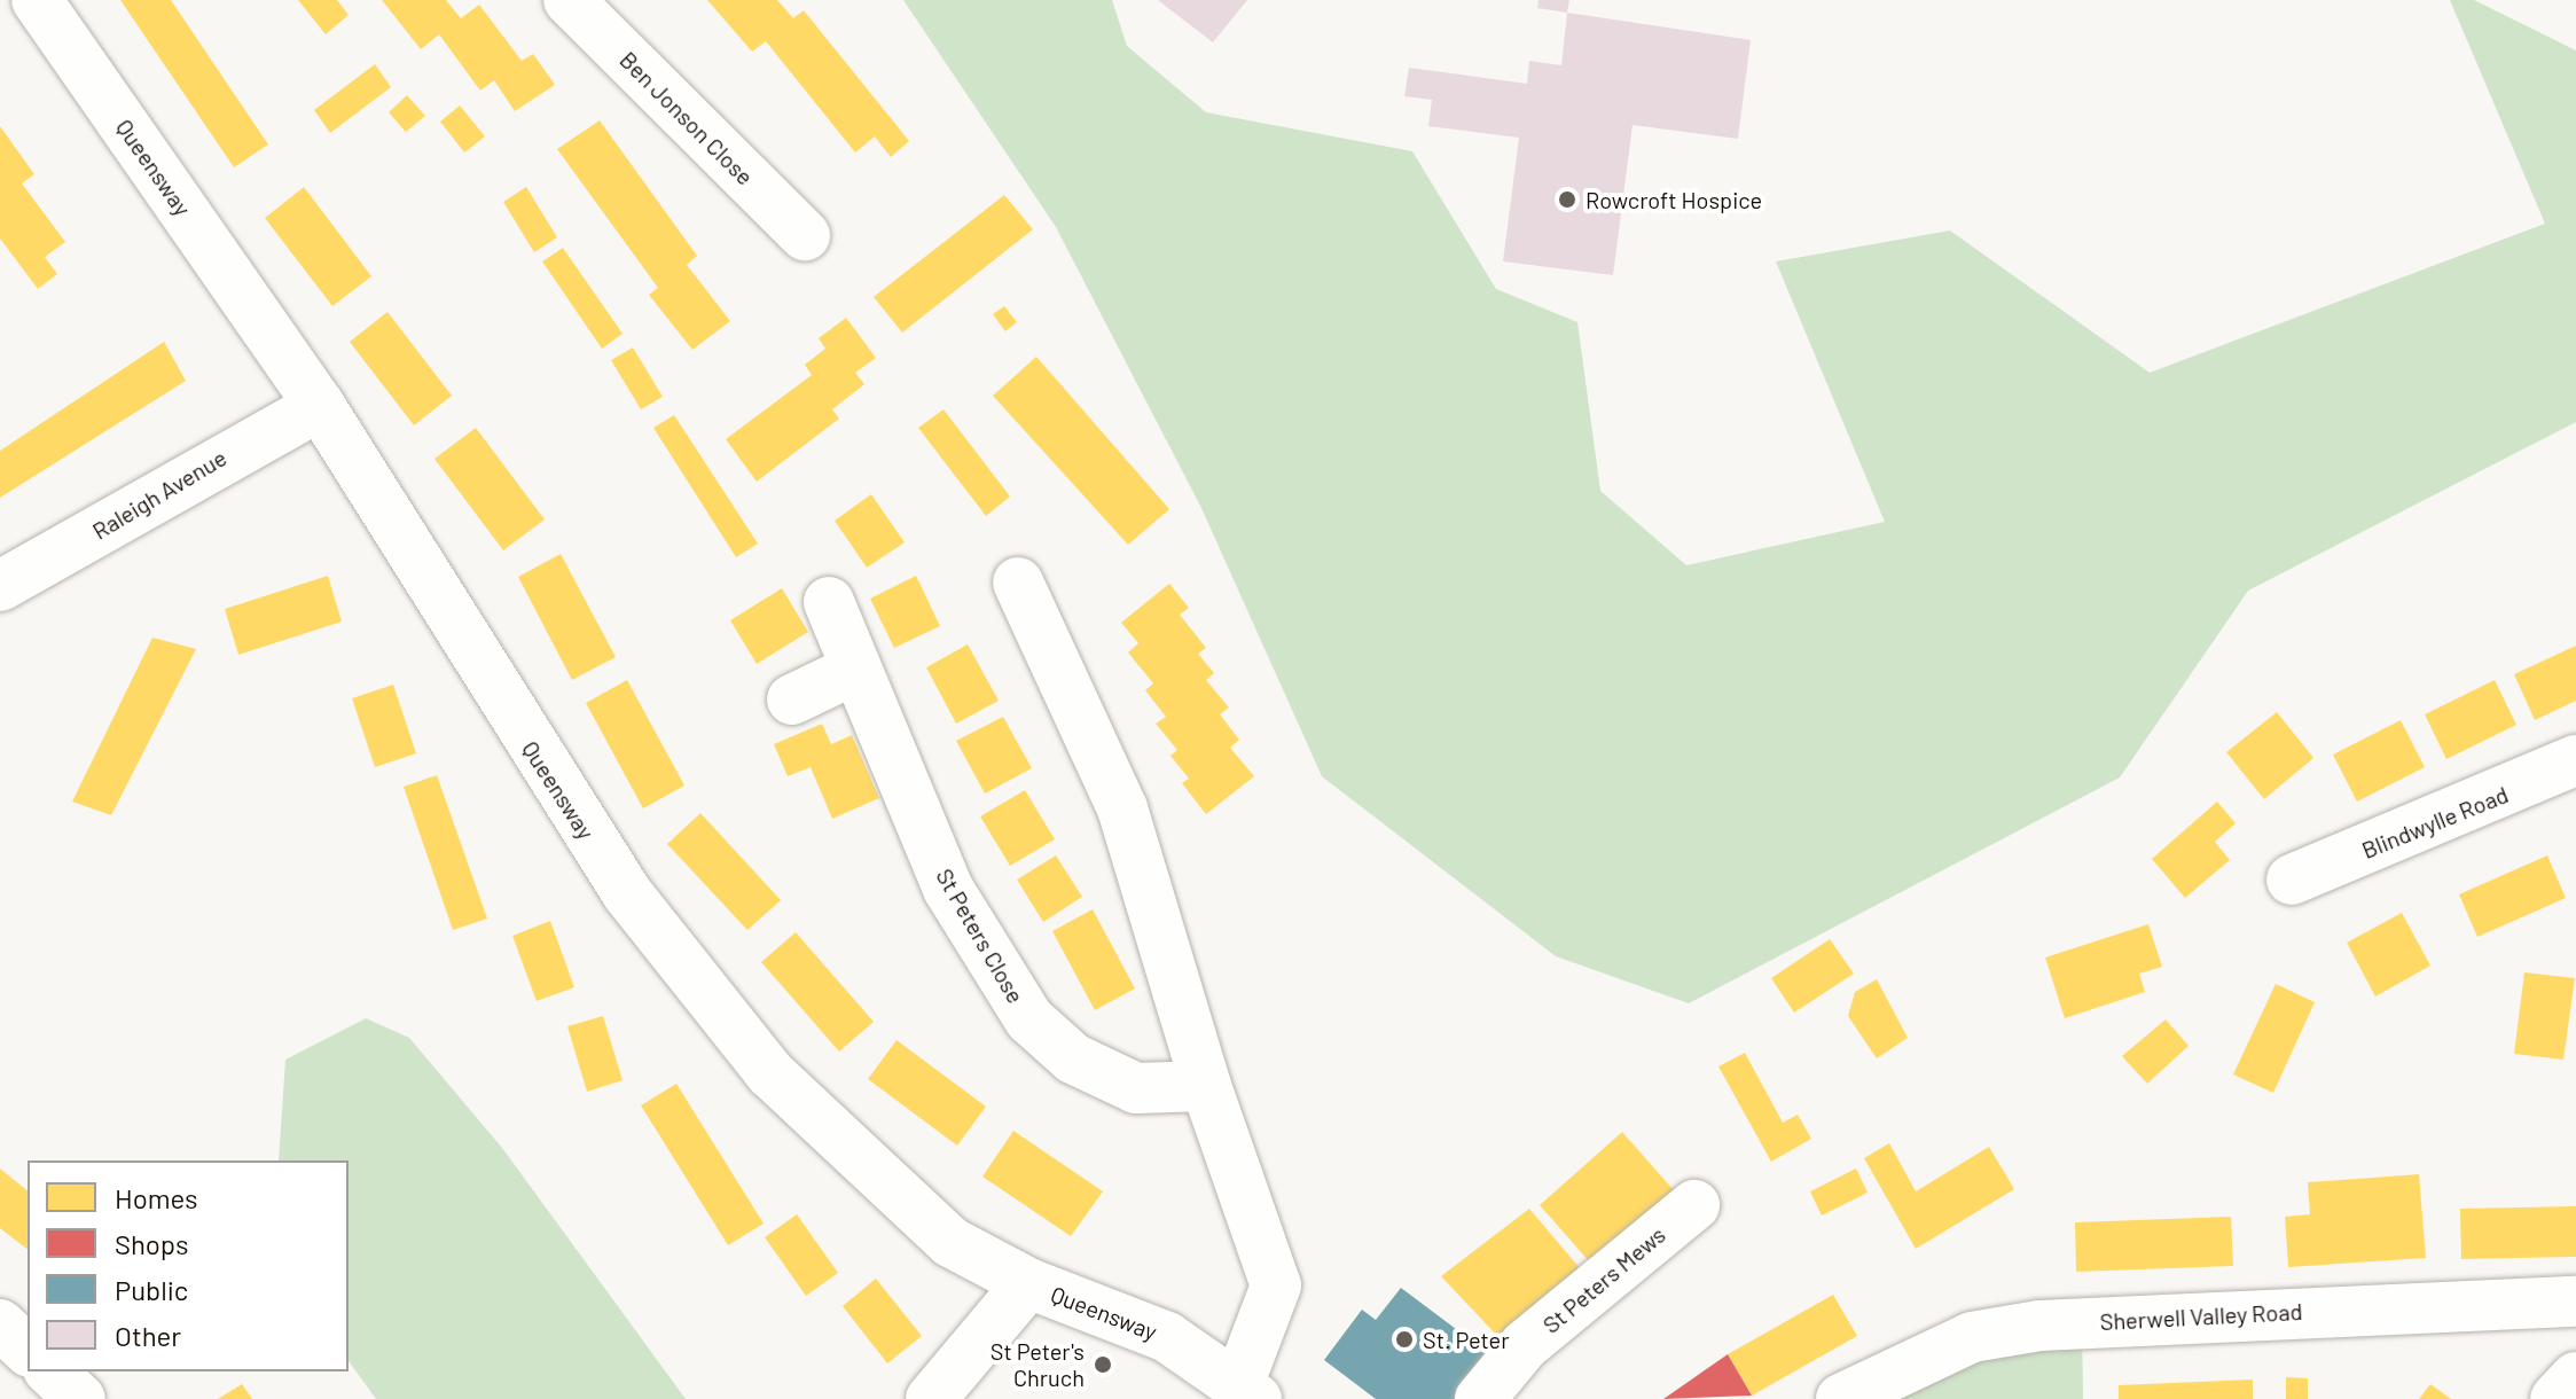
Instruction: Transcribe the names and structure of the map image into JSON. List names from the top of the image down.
{
  "streets": {
    "street": [
      "Ben Jonson Close",
      "Queensway",
      "Raleigh Avenue",
      "Blindwylle Road",
      "St Peters Close",
      "St Peters Mews",
      "Sherwell Valley Road"
    ]
  },
  "crossings": [
    ["Queensway", "Raleigh Avenue"]
  ],
  "places": ["Rowcroft Hospice", "St. Peter", "St Peter's Chruch"],
  "legend": [
    "Homes",
    "Shops",
    "Public",
    "Other"
  ]
}
